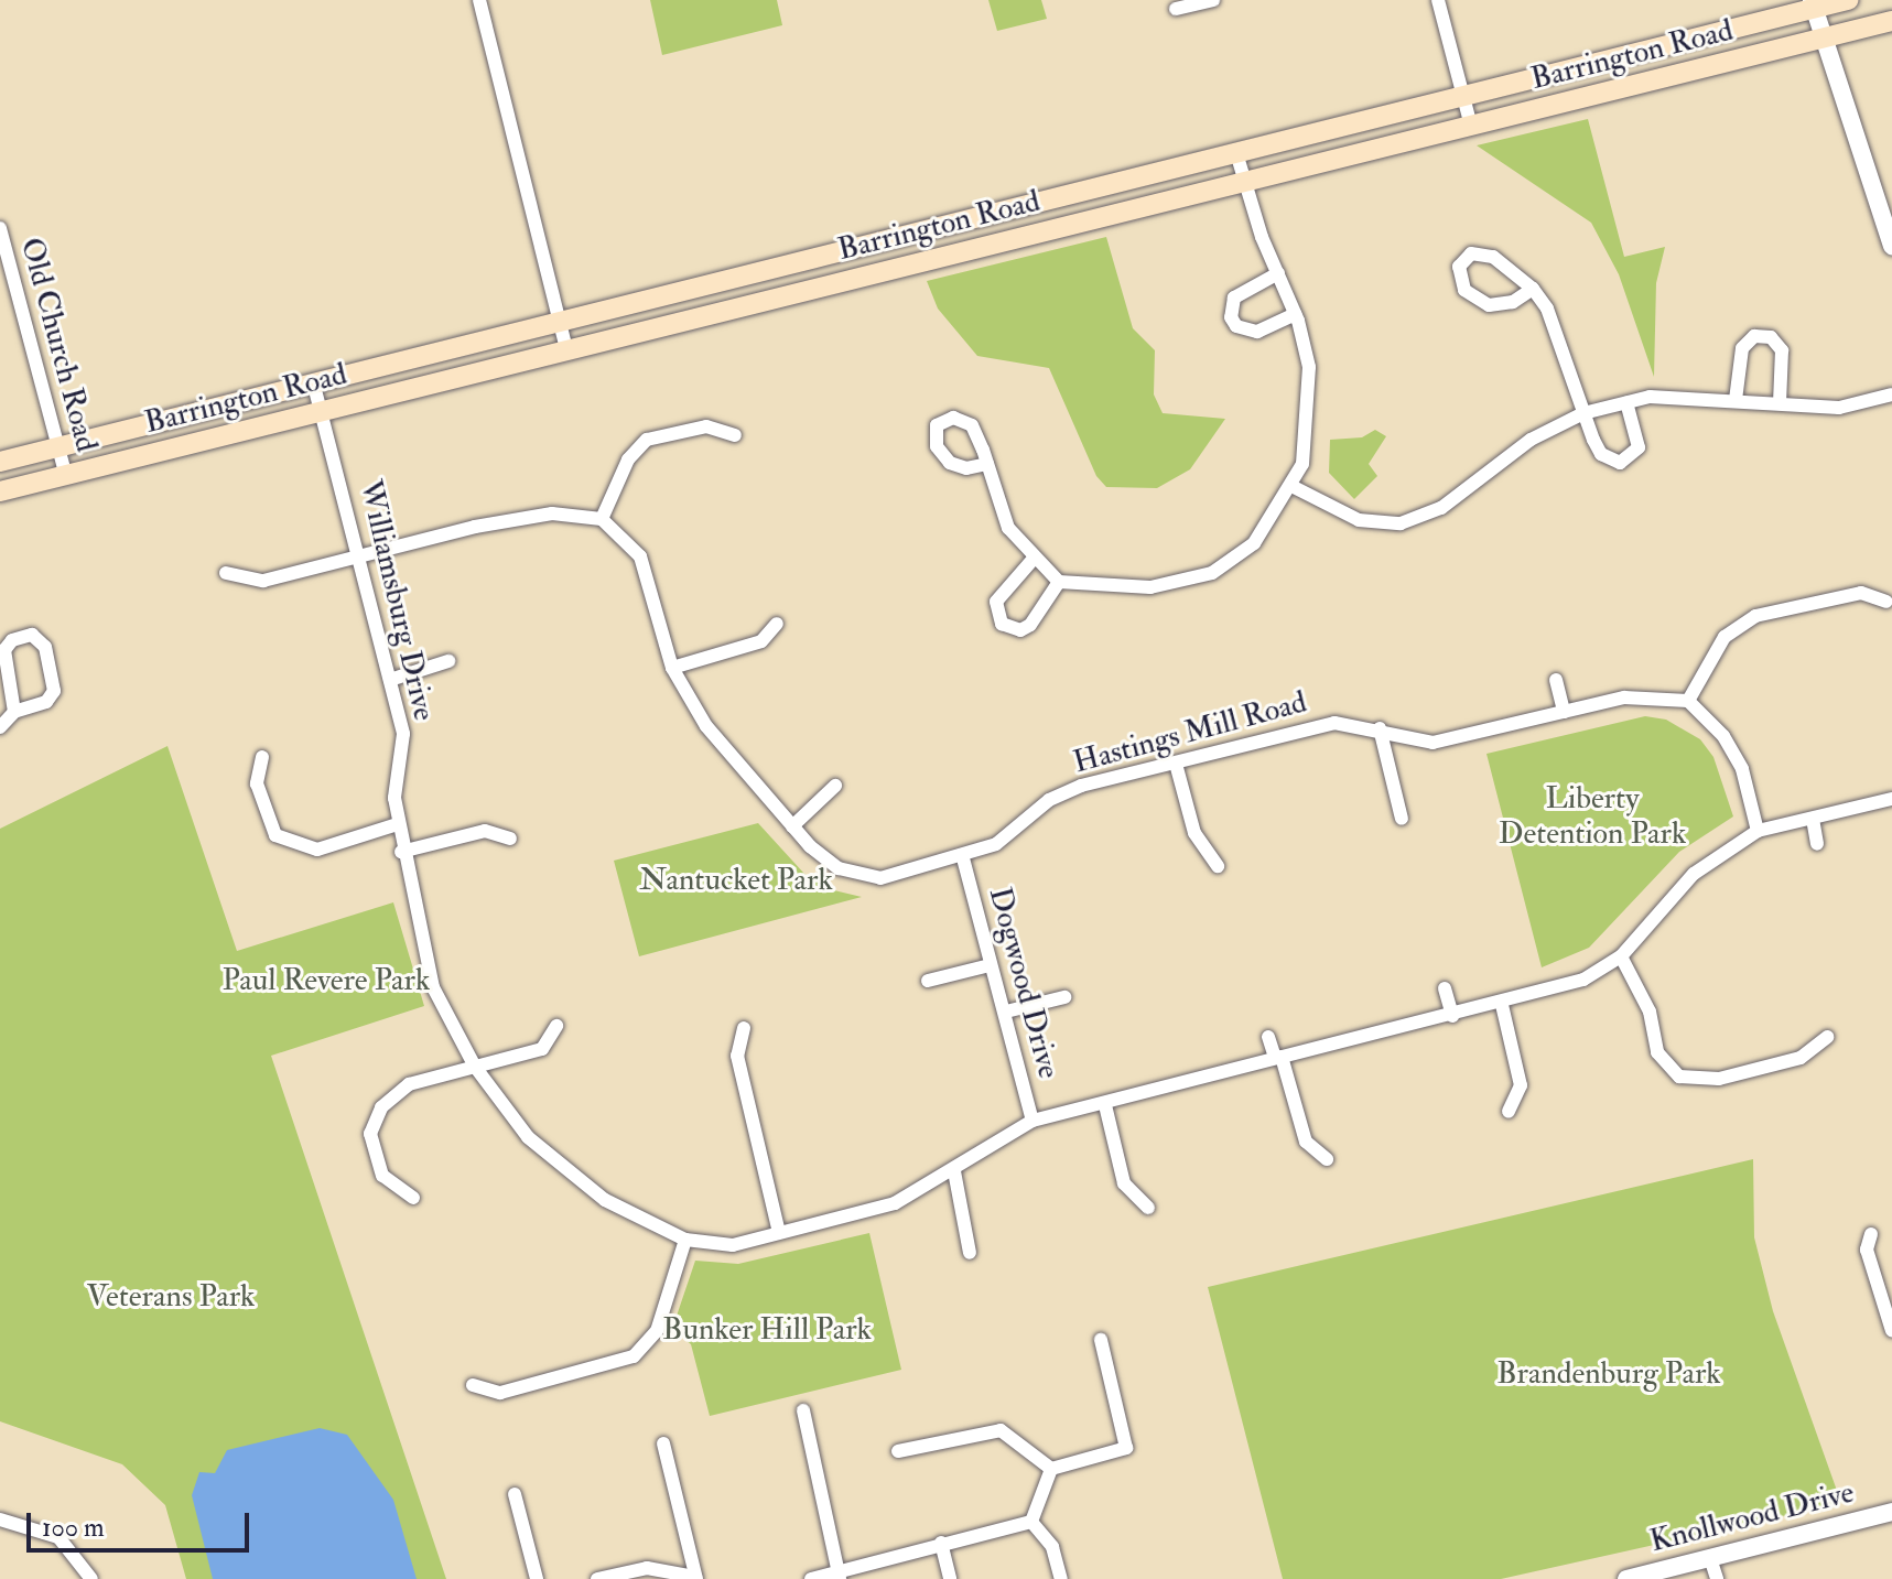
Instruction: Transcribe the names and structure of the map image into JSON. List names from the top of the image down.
{
  "streets": {
    "main road": ["Barrington Road"],
    "street": [
      "Old Church Road",
      "Williamsburg Drive",
      "Hastings Mill Road",
      "Dogwood Drive",
      "Knollwood Drive"
    ]
  },
  "crossings": [
    ["Barrington Road", "Old Church Road"],
    ["Barrington Road", "Williamsburg Drive"],
    ["Williamsburg Drive", "Dogwood Drive"],
    ["Hastings Mill Road", "Dogwood Drive"]
  ],
  "parks": [
    "Liberty Detention Park",
    "Nantucket Park",
    "Paul Revere Park",
    "Veterans Park",
    "Bunker Hill Park",
    "Brandenburg Park"
  ],
  "scale_bar": "100 m"
}
